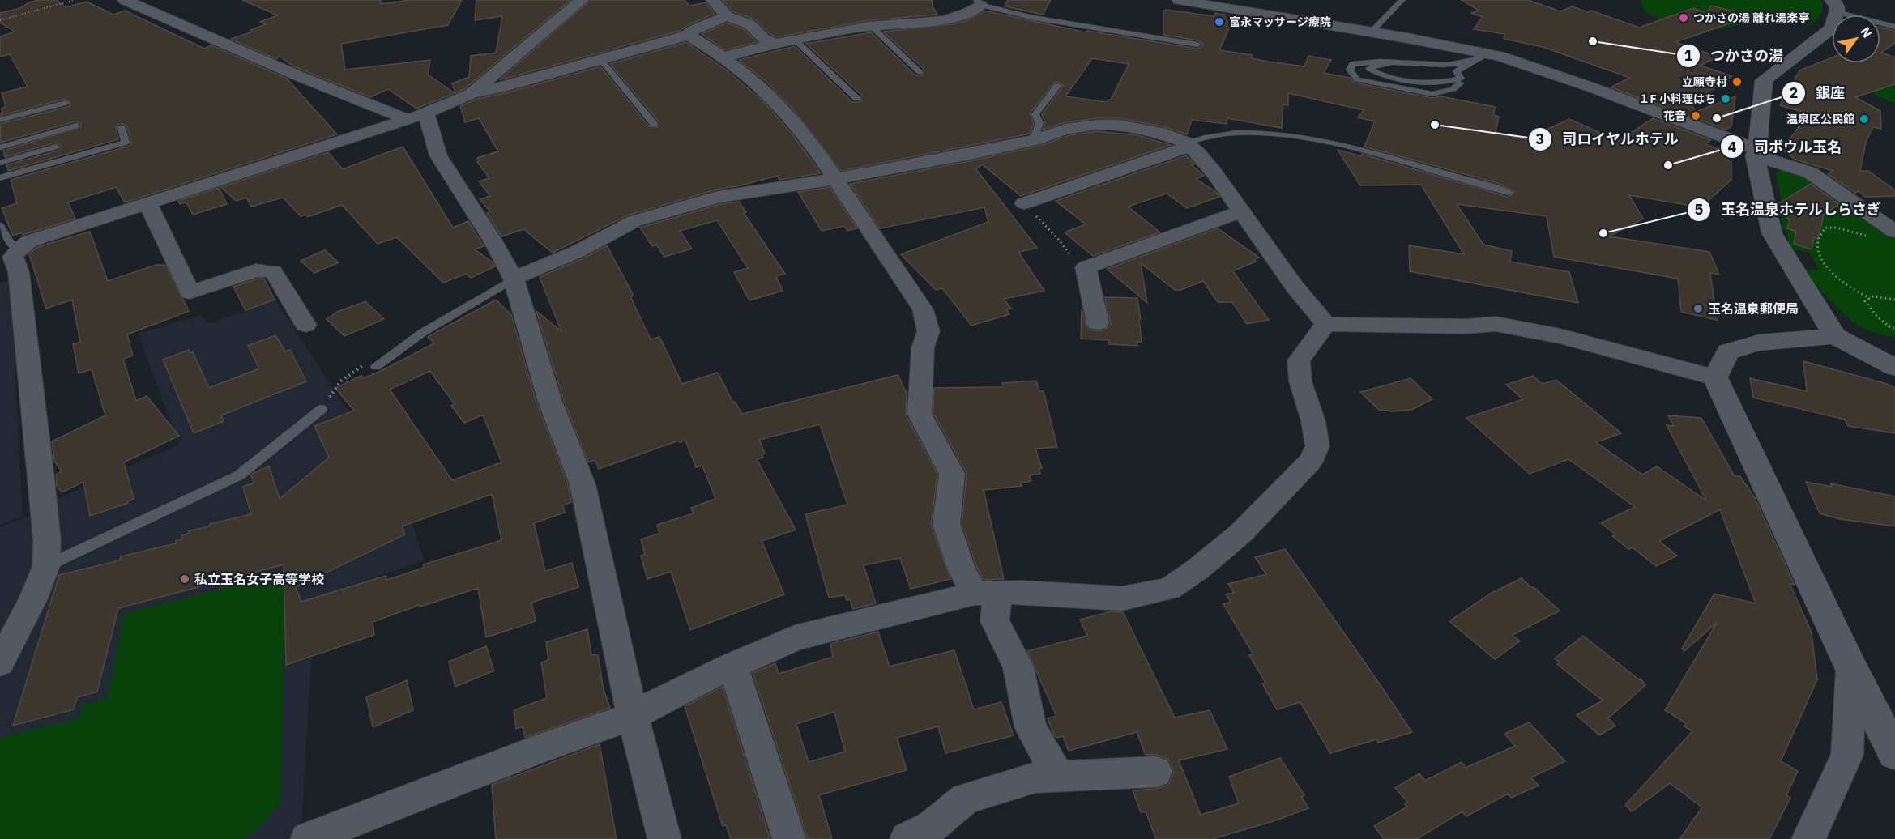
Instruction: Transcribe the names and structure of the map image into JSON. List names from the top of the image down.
{
  "places": [
    "つかさの湯 離れ湯楽亭",
    "富永マッサージ療院",
    "つかさの湯",
    "立願寺村",
    "１F 小料理はち",
    "花音",
    "銀座",
    "温泉区公民館",
    "司ロイヤルホテル",
    "司ボウル玉名",
    "玉名温泉ホテルしらさぎ",
    "玉名温泉郵便局",
    "私立玉名女子高等学校"
  ],
  "north": "top right"
}
